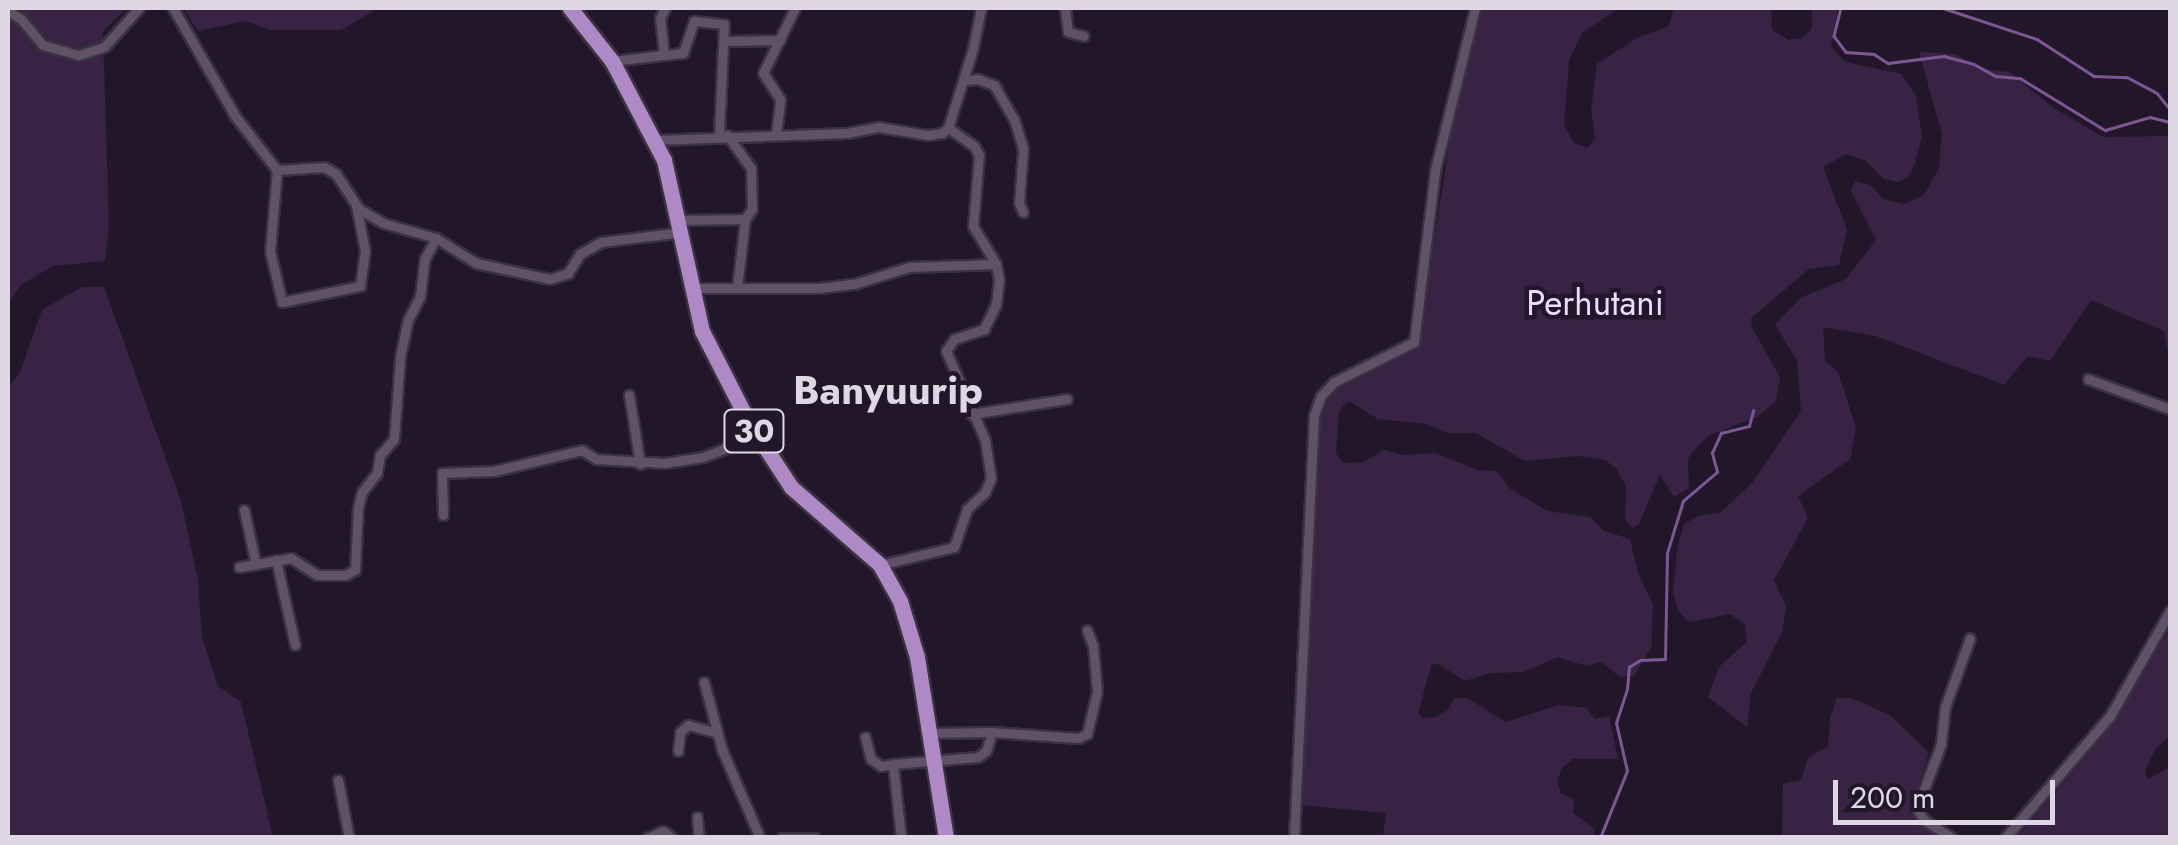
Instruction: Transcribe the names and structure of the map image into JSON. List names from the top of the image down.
{
  "streets": {
    "highway": ["30"]
  },
  "districts": ["Banyuurip"],
  "parks": ["Perhutani"],
  "scale_bar": "200 m"
}
